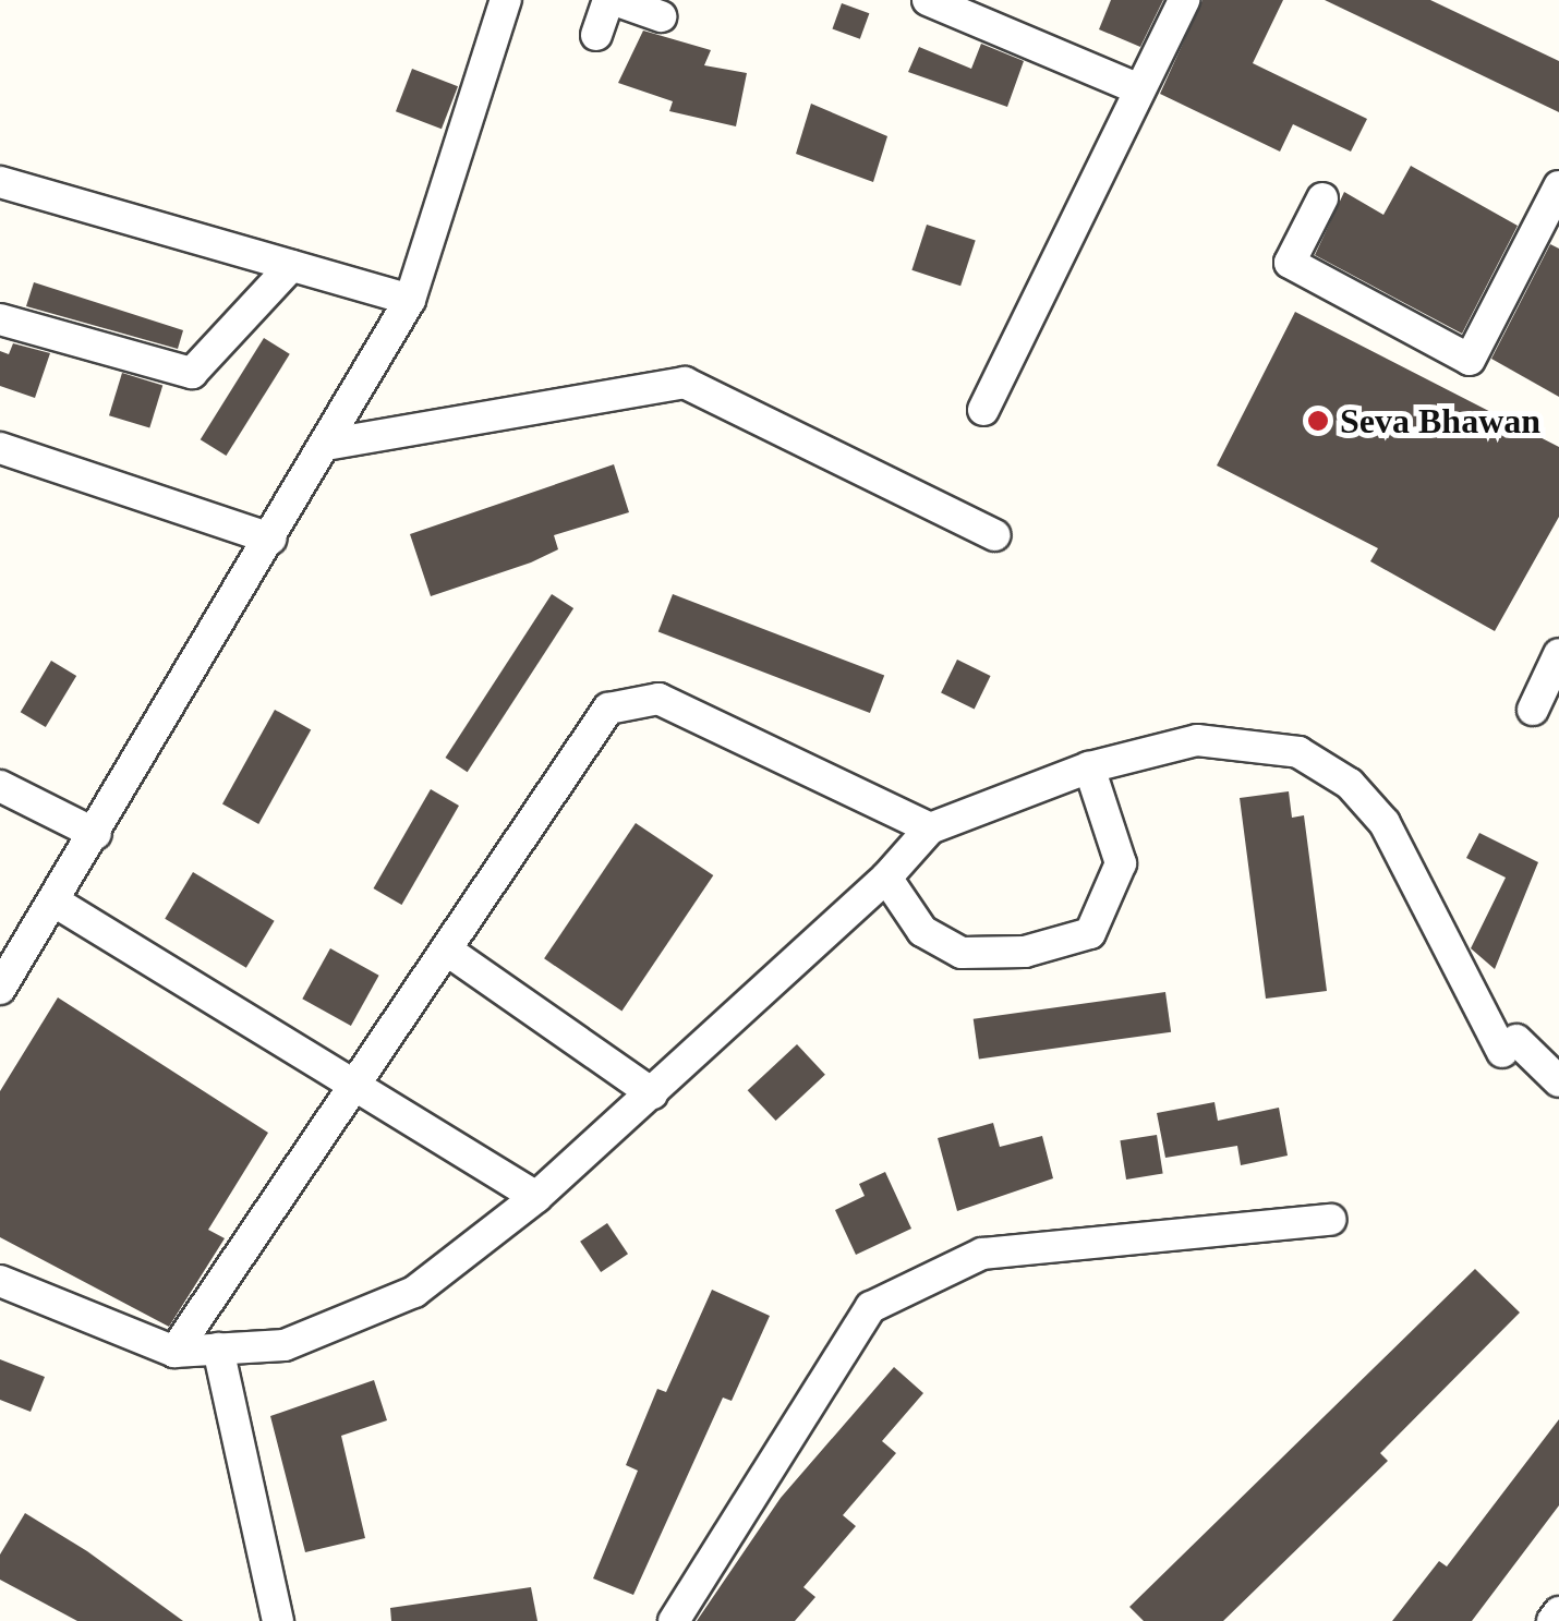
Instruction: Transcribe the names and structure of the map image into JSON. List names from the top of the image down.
{
  "places": ["Seva Bhawan"]
}
